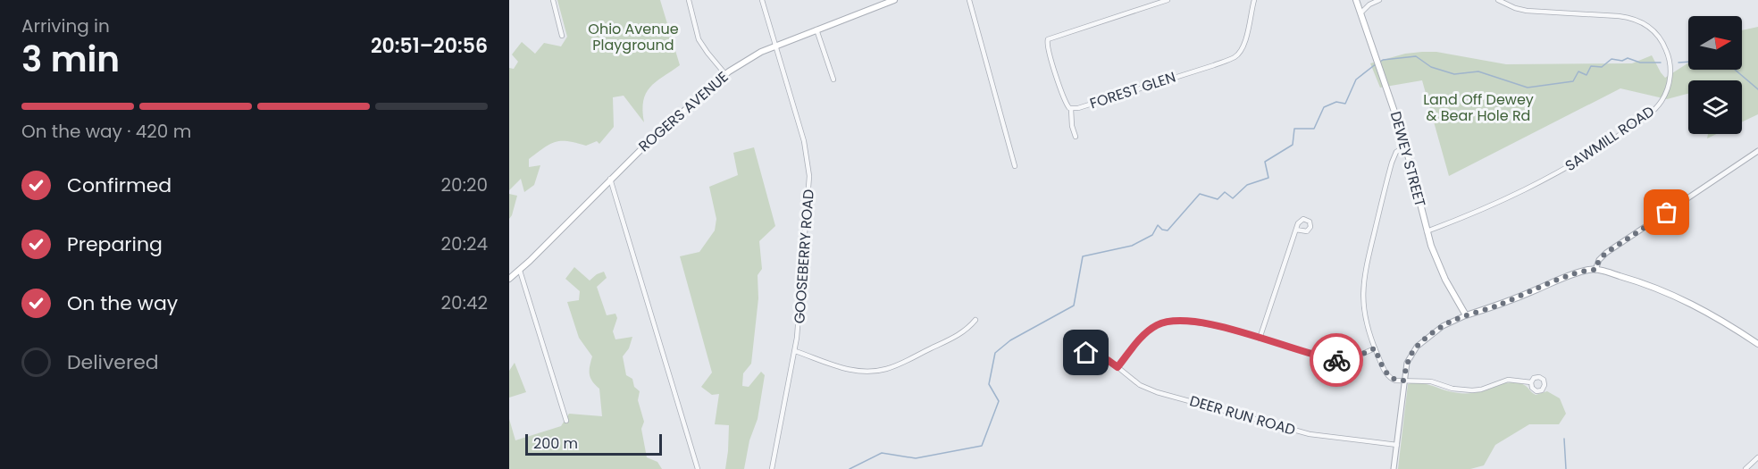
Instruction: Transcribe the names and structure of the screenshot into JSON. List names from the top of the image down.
{
  "streets": {
    "main road": ["ROGERS AVENUE", "DEWEY STREET"],
    "street": [
      "FOREST GLEN",
      "SAWMILL ROAD",
      "GOOSEBERRY ROAD",
      "DEER RUN ROAD"
    ]
  },
  "crossings": [
    ["ROGERS AVENUE", "GOOSEBERRY ROAD"],
    ["SAWMILL ROAD", "DEWEY STREET"]
  ],
  "parks": ["Ohio Avenue Playground", "Land Off Dewey & Bear Hole Rd"],
  "scale_bar": "200 m",
  "north": "right",
  "page": {
    "heading": ["3 min", "Arriving in", "20:51–20:56"],
    "bar": "On the way · 420 m",
    "list": [
      ["Confirmed", "20:20"],
      ["Preparing", "20:24"],
      ["On the way", "20:42"],
      "Delivered"
    ],
    "scale": "200 m"
  }
}
